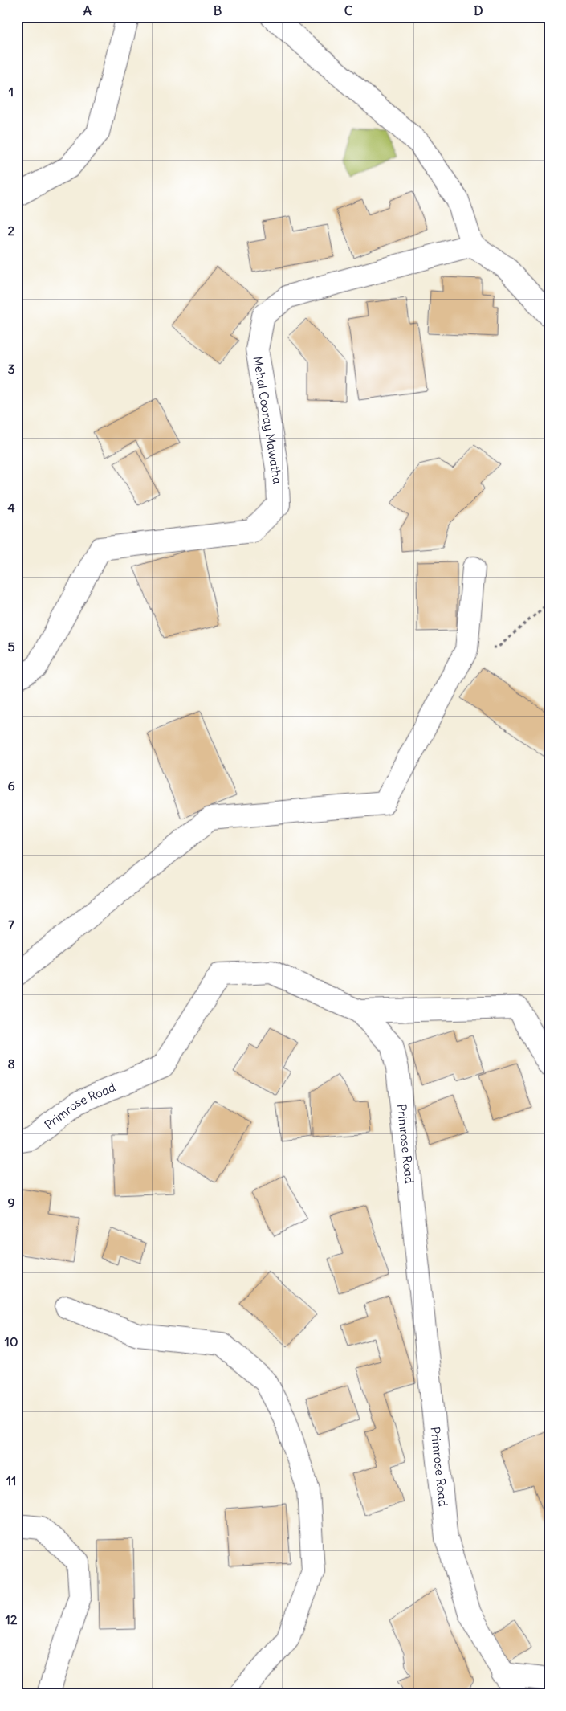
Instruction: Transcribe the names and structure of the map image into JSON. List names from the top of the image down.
{
  "streets": {
    "street": ["Mehal Cooray Mawatha", "Primrose Road"]
  },
  "grid": {
    "columns": [
      "A",
      "B",
      "C",
      "D"
    ],
    "rows": [
      "1",
      "2",
      "3",
      "4",
      "5",
      "6",
      "7",
      "8",
      "9",
      "10",
      "11",
      "12"
    ]
  }
}
